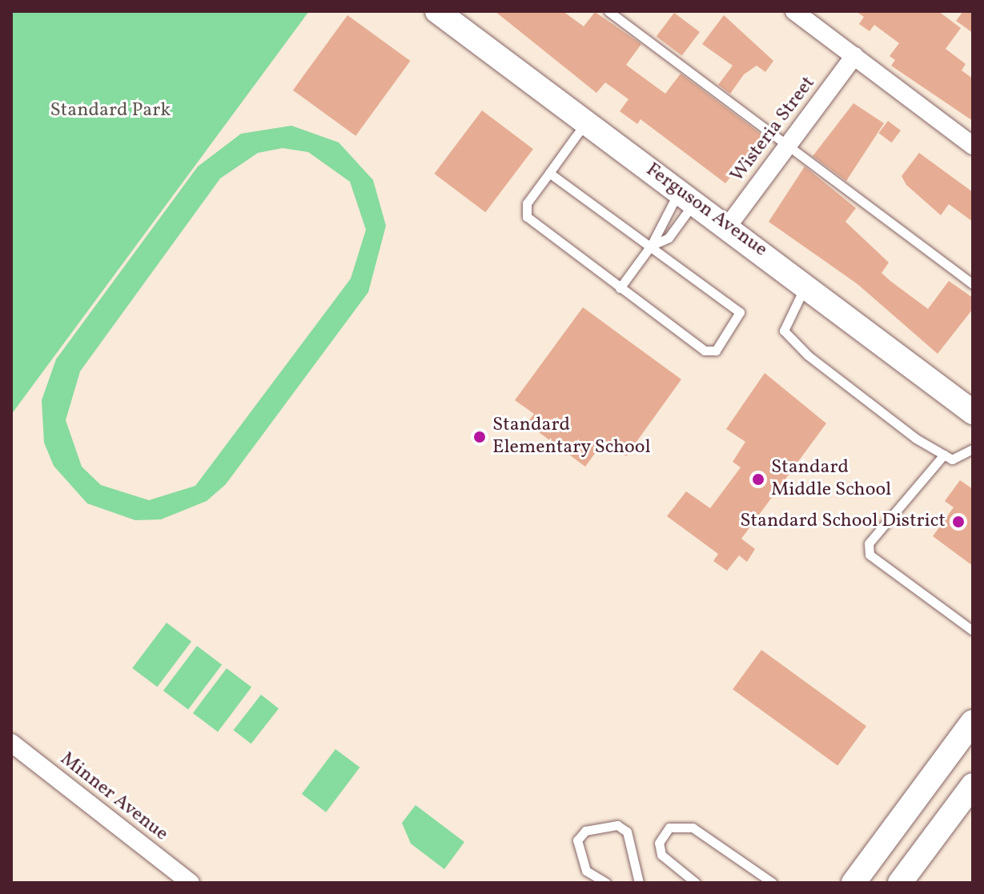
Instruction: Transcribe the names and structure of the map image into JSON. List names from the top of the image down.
{
  "streets": {
    "street": ["Wisteria Street", "Ferguson Avenue", "Minner Avenue"]
  },
  "crossings": [
    ["Wisteria Street", "Ferguson Avenue"]
  ],
  "parks": ["Standard Park"],
  "places": ["Standard Elementary School", "Standard Middle School", "Standard School District"]
}
